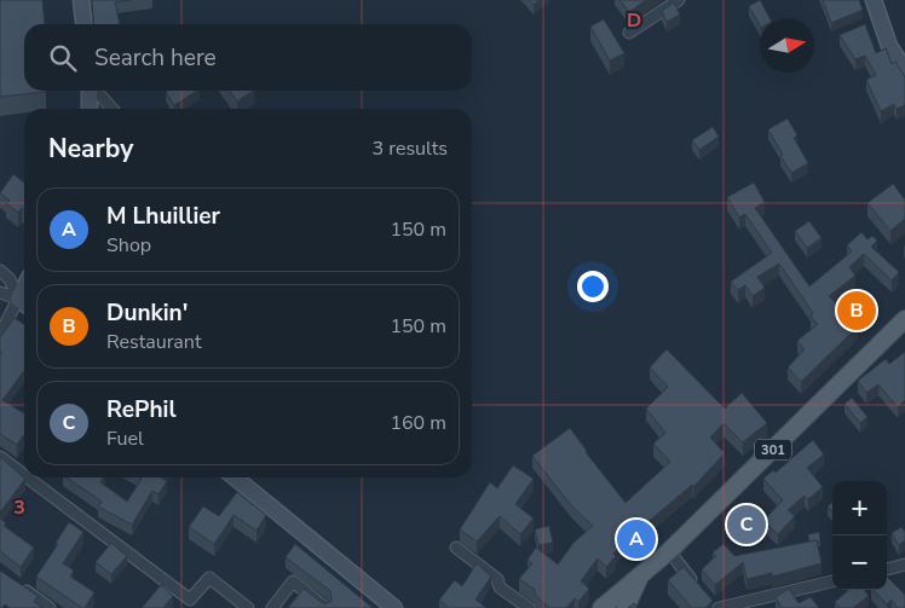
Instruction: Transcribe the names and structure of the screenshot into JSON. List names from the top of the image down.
{
  "streets": {
    "main road": ["301"]
  },
  "north": "right",
  "page": {
    "search": "Search here",
    "heading": ["Nearby", "3 results"],
    "list": [
      {
        "mark": "A",
        "name": "M Lhuillier",
        "note": "Shop",
        "value": "150 m"
      },
      {
        "mark": "B",
        "name": "Dunkin'",
        "note": "Restaurant",
        "value": "150 m"
      },
      {
        "mark": "C",
        "name": "RePhil",
        "note": "Fuel",
        "value": "160 m"
      }
    ],
    "pins": ["B", "C", "A"],
    "map_buttons": ["+", "−"]
  },
  "grid": {
    "columns": ["D"],
    "rows": ["3"]
  }
}
